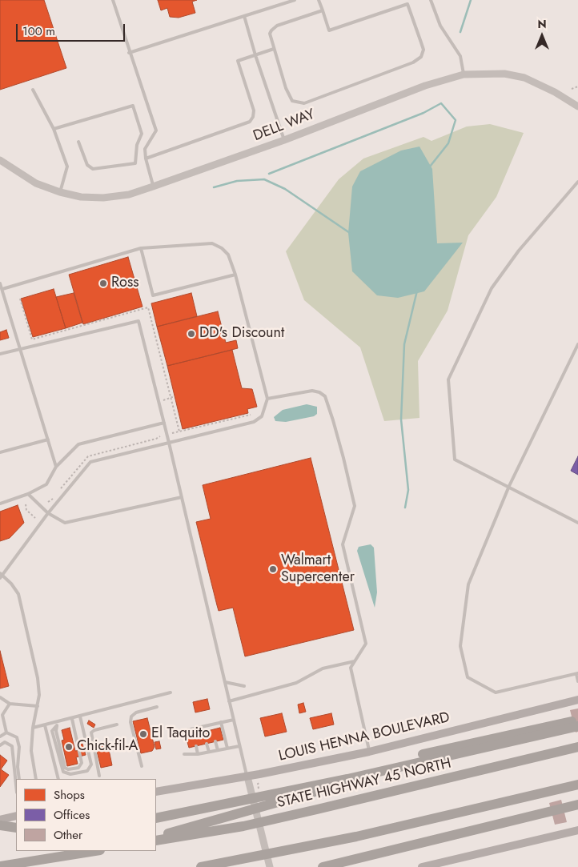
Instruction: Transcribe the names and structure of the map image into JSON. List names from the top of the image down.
{
  "streets": {
    "highway": ["STATE HIGHWAY 45 NORTH"],
    "main road": ["LOUIS HENNA BOULEVARD"],
    "street": ["DELL WAY"]
  },
  "places": [
    "Ross",
    "DD's Discount",
    "Walmart Supercenter",
    "El Taquito",
    "Chick-fil-A"
  ],
  "legend": ["Shops", "Offices", "Other"],
  "scale_bar": "100 m",
  "north": "top"
}
